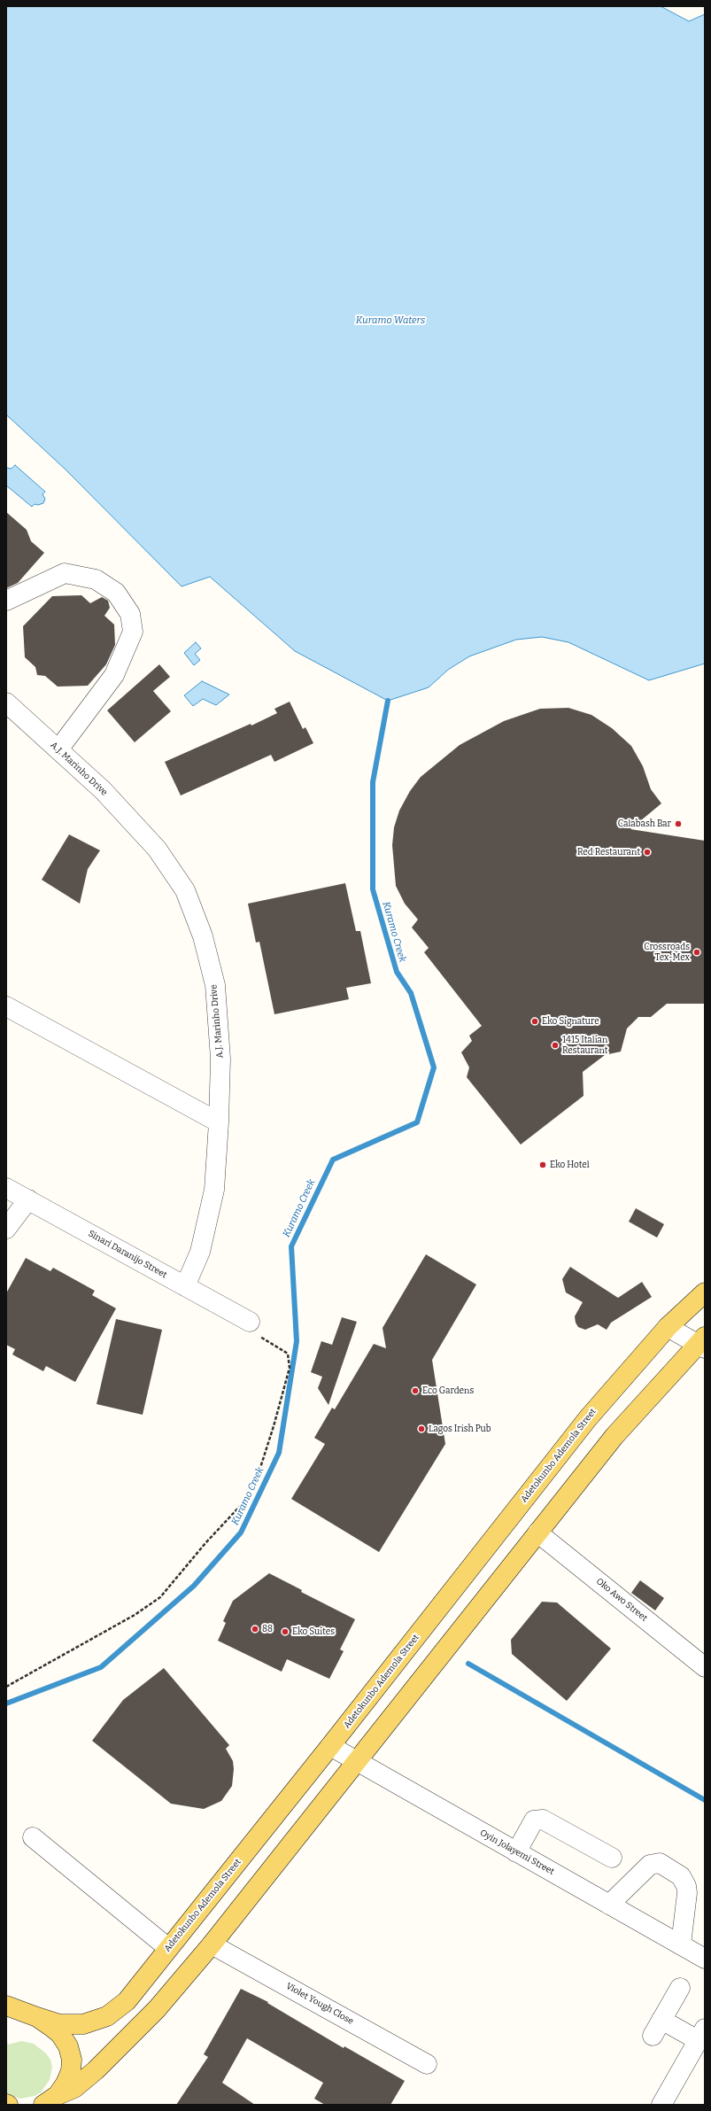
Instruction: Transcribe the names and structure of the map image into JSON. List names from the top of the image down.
{
  "streets": {
    "main road": ["Adetokunbo Ademola Street"],
    "street": [
      "A.J. Marinho Drive",
      "Sinari Daranijo Street",
      "Oko Awo Street",
      "Oyin Jolayemi Street",
      "Violet Yough Close"
    ]
  },
  "crossings": [
    ["A.J. Marinho Drive", "Sinari Daranijo Street"],
    ["Adetokunbo Ademola Street", "Oyin Jolayemi Street"]
  ],
  "water": ["Kuramo Waters", "Kuramo Creek"],
  "places": [
    "Calabash Bar",
    "Red Restaurant",
    "Crossroads Tex-Mex",
    "Eko Signature",
    "1415 Italian Restaurant",
    "Eko Hotel",
    "Eco Gardens",
    "Lagos Irish Pub",
    "88",
    "Eko Suites"
  ]
}
